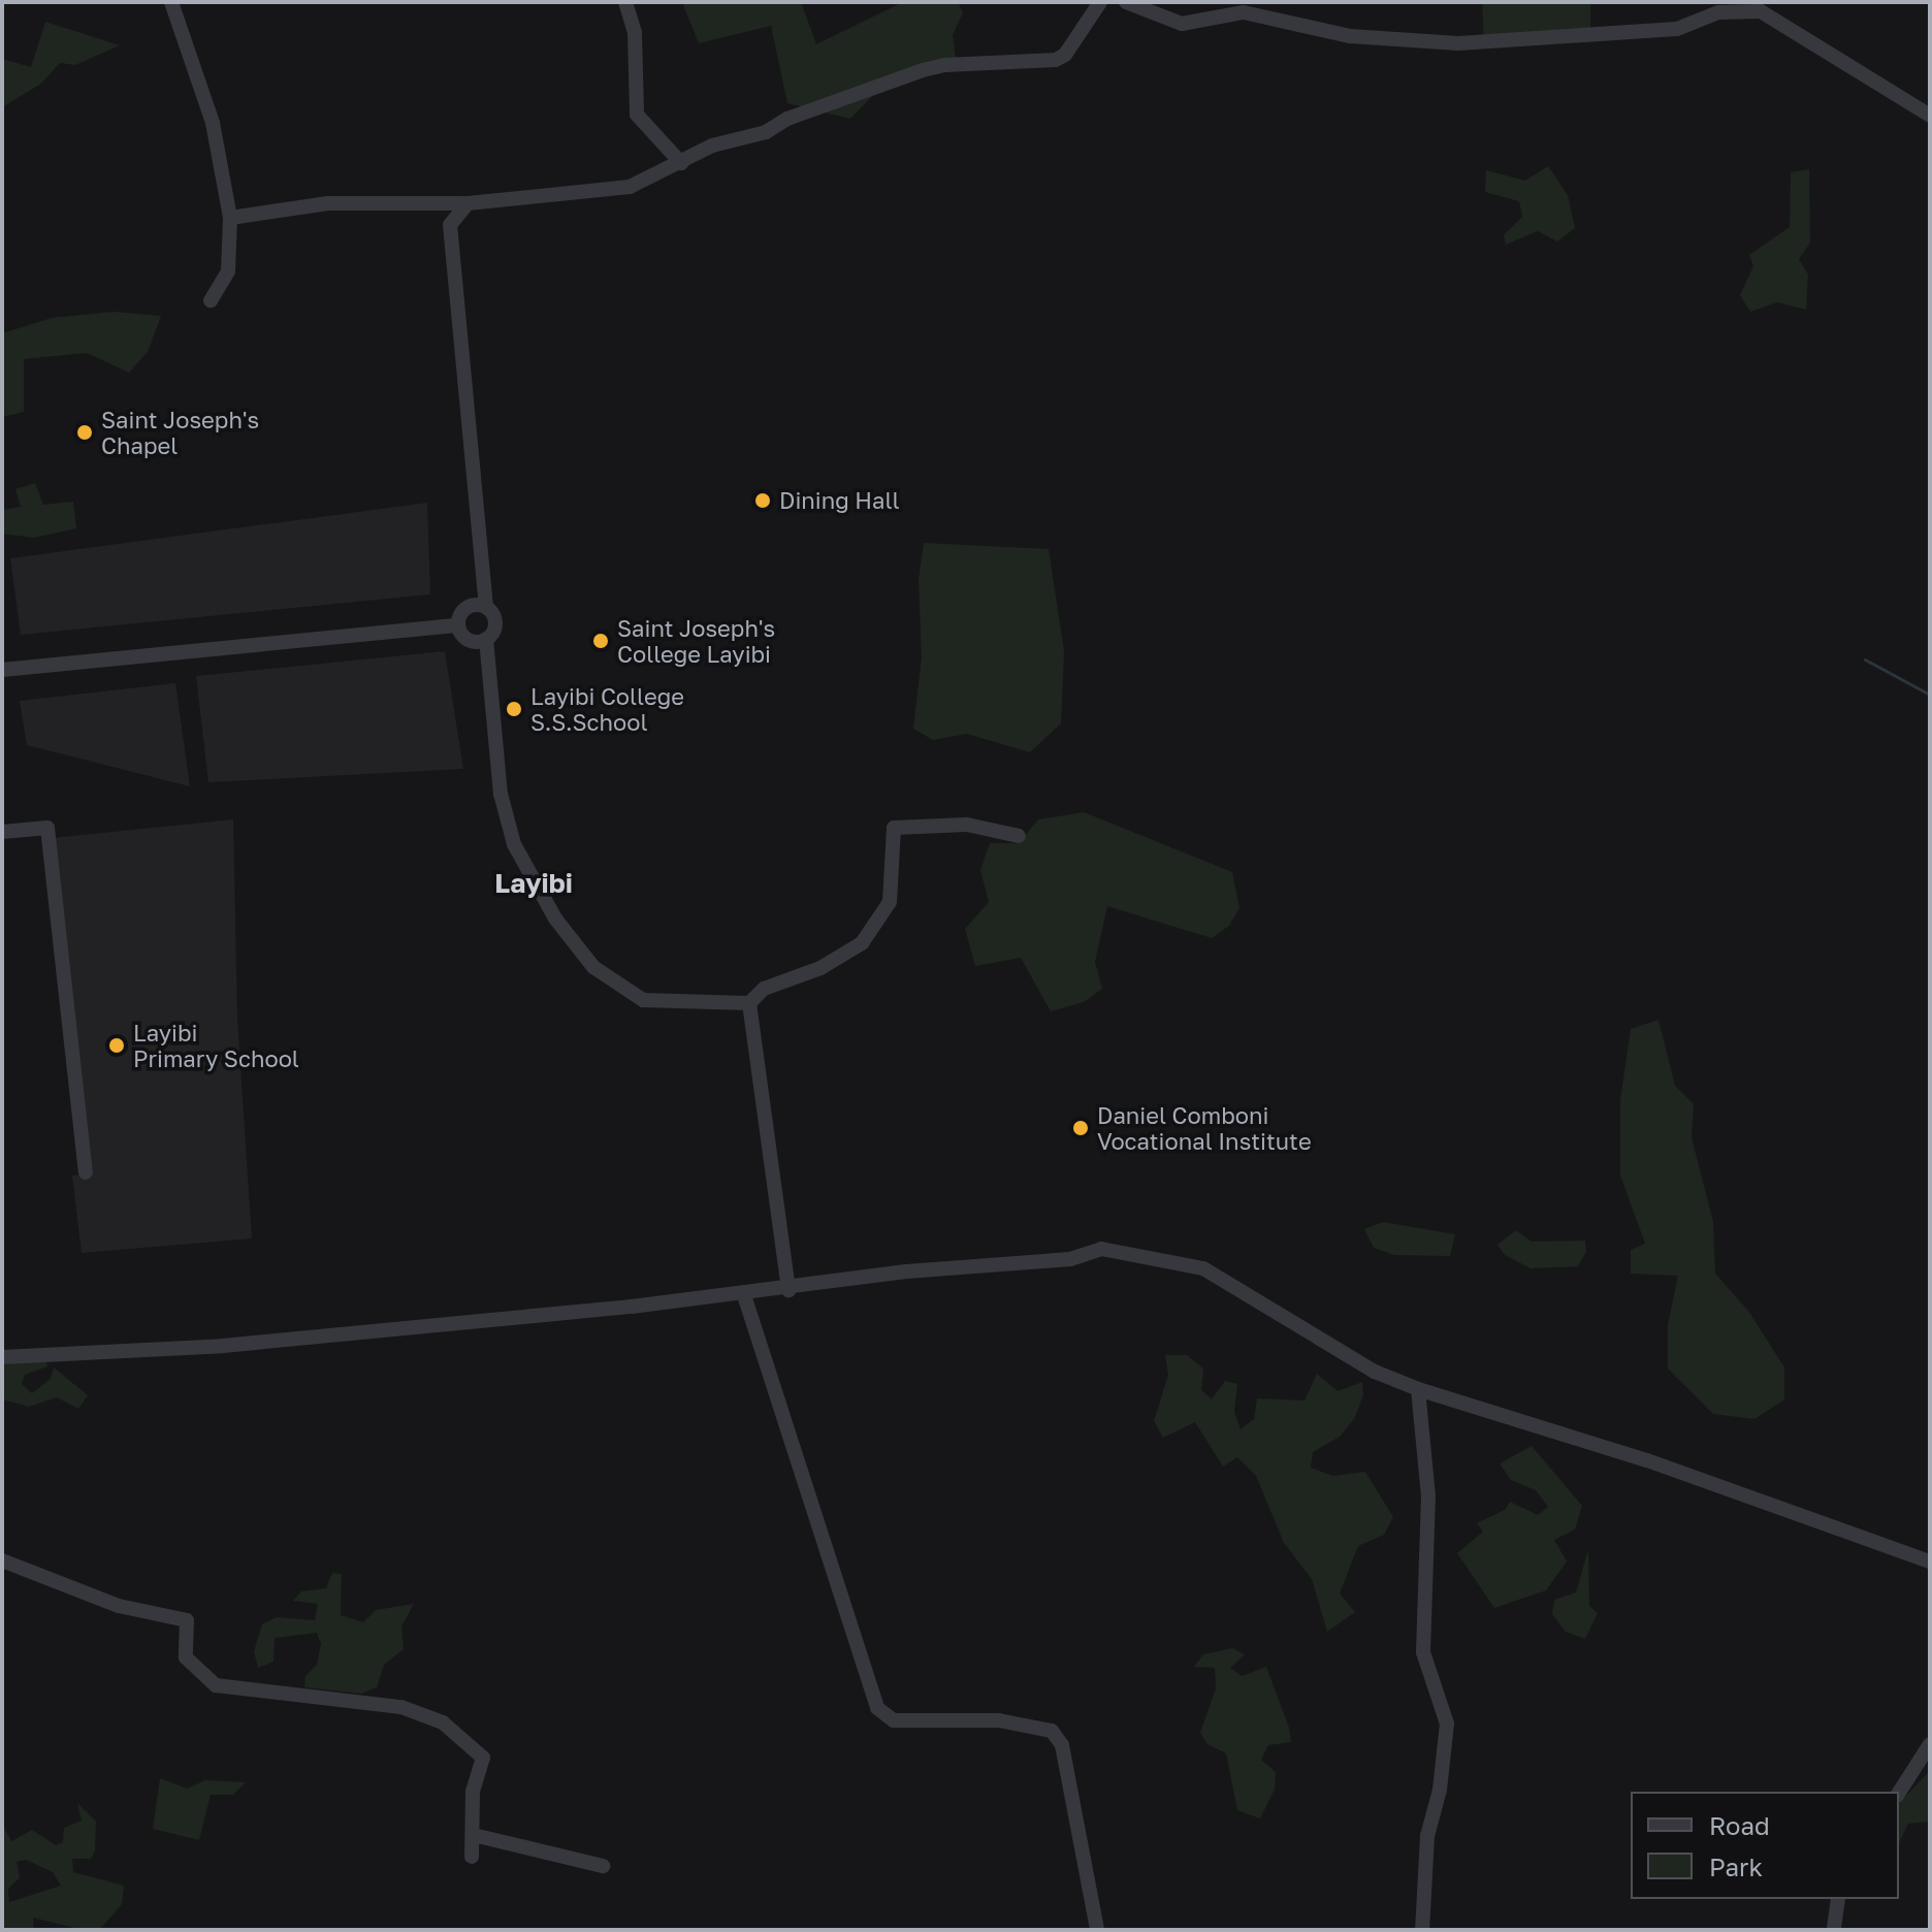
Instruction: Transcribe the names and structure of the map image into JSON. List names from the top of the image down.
{
  "districts": ["Layibi"],
  "places": [
    "Saint Joseph's Chapel",
    "Dining Hall",
    "Saint Joseph's College Layibi",
    "Layibi College S.S.School",
    "Layibi Primary School",
    "Daniel Comboni Vocational Institute"
  ],
  "legend": ["Road", "Park"]
}
